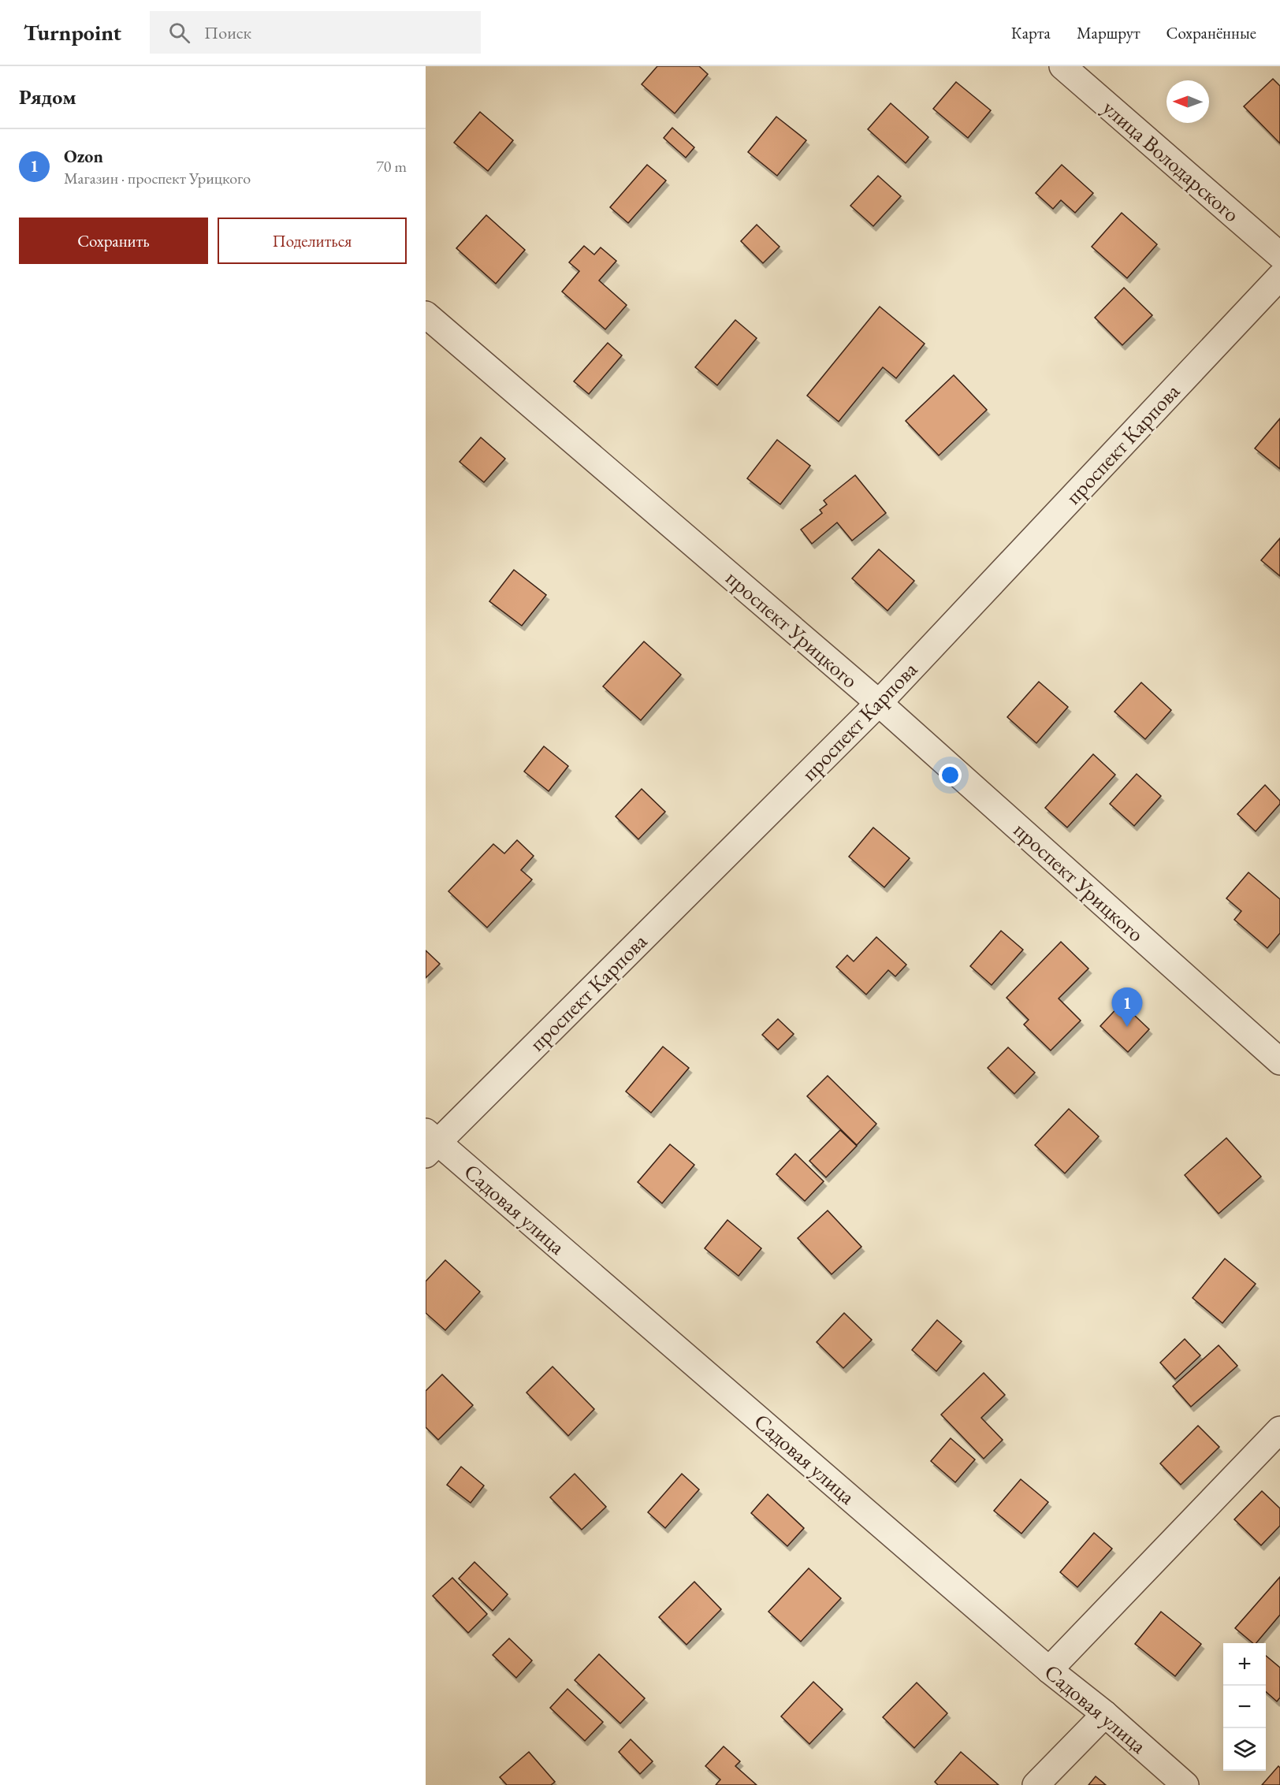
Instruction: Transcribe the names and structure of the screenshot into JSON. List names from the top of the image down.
{
  "streets": {
    "street": [
      "улица Володарского",
      "проспект Карпова",
      "проспект Урицкого",
      "Садовая улица"
    ]
  },
  "crossings": [
    ["проспект Карпова", "проспект Урицкого"],
    ["проспект Карпова", "Садовая улица"]
  ],
  "north": "left",
  "page": {
    "header": "Turnpoint",
    "search": "Поиск",
    "nav": ["Карта", "Маршрут", "Сохранённые"],
    "heading": "Рядом",
    "list": [
      {
        "mark": "1",
        "name": "Ozon",
        "note": "Магазин · проспект Урицкого",
        "value": "70 m"
      }
    ],
    "buttons": ["Сохранить", "Поделиться"],
    "pins": "1",
    "map_buttons": ["+", "−"]
  }
}
